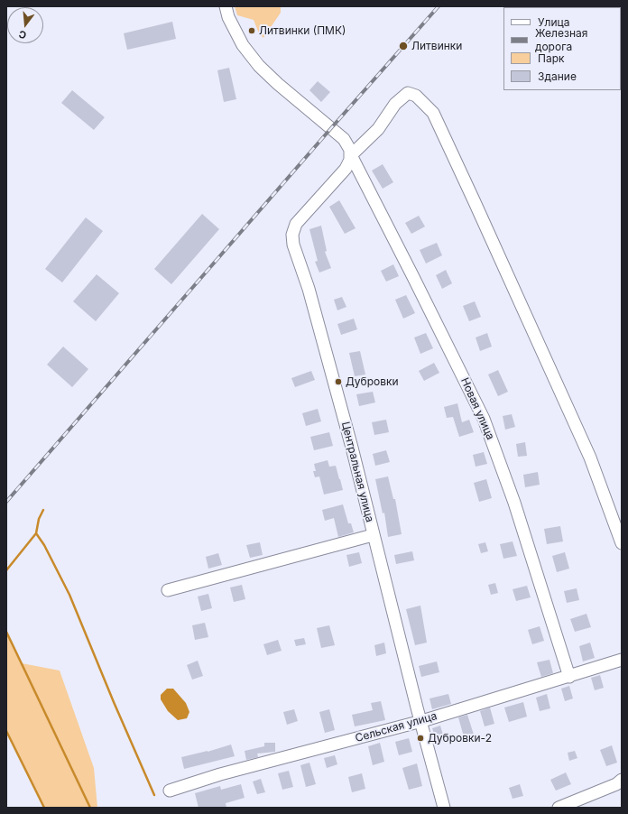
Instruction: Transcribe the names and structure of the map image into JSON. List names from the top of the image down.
{
  "streets": {
    "street": ["Новая улица", "Центральная улица", "Сельская улица"]
  },
  "crossings": [
    ["Новая улица", "Центральная улица"],
    ["Новая улица", "Сельская улица"],
    ["Центральная улица", "Сельская улица"]
  ],
  "places": [
    "Литвинки (ПМК)",
    "Литвинки",
    "Дубровки",
    "Дубровки-2"
  ],
  "legend": [
    "Улица",
    "Железная дорога",
    "Парк",
    "Здание"
  ],
  "north": "bottom"
}
